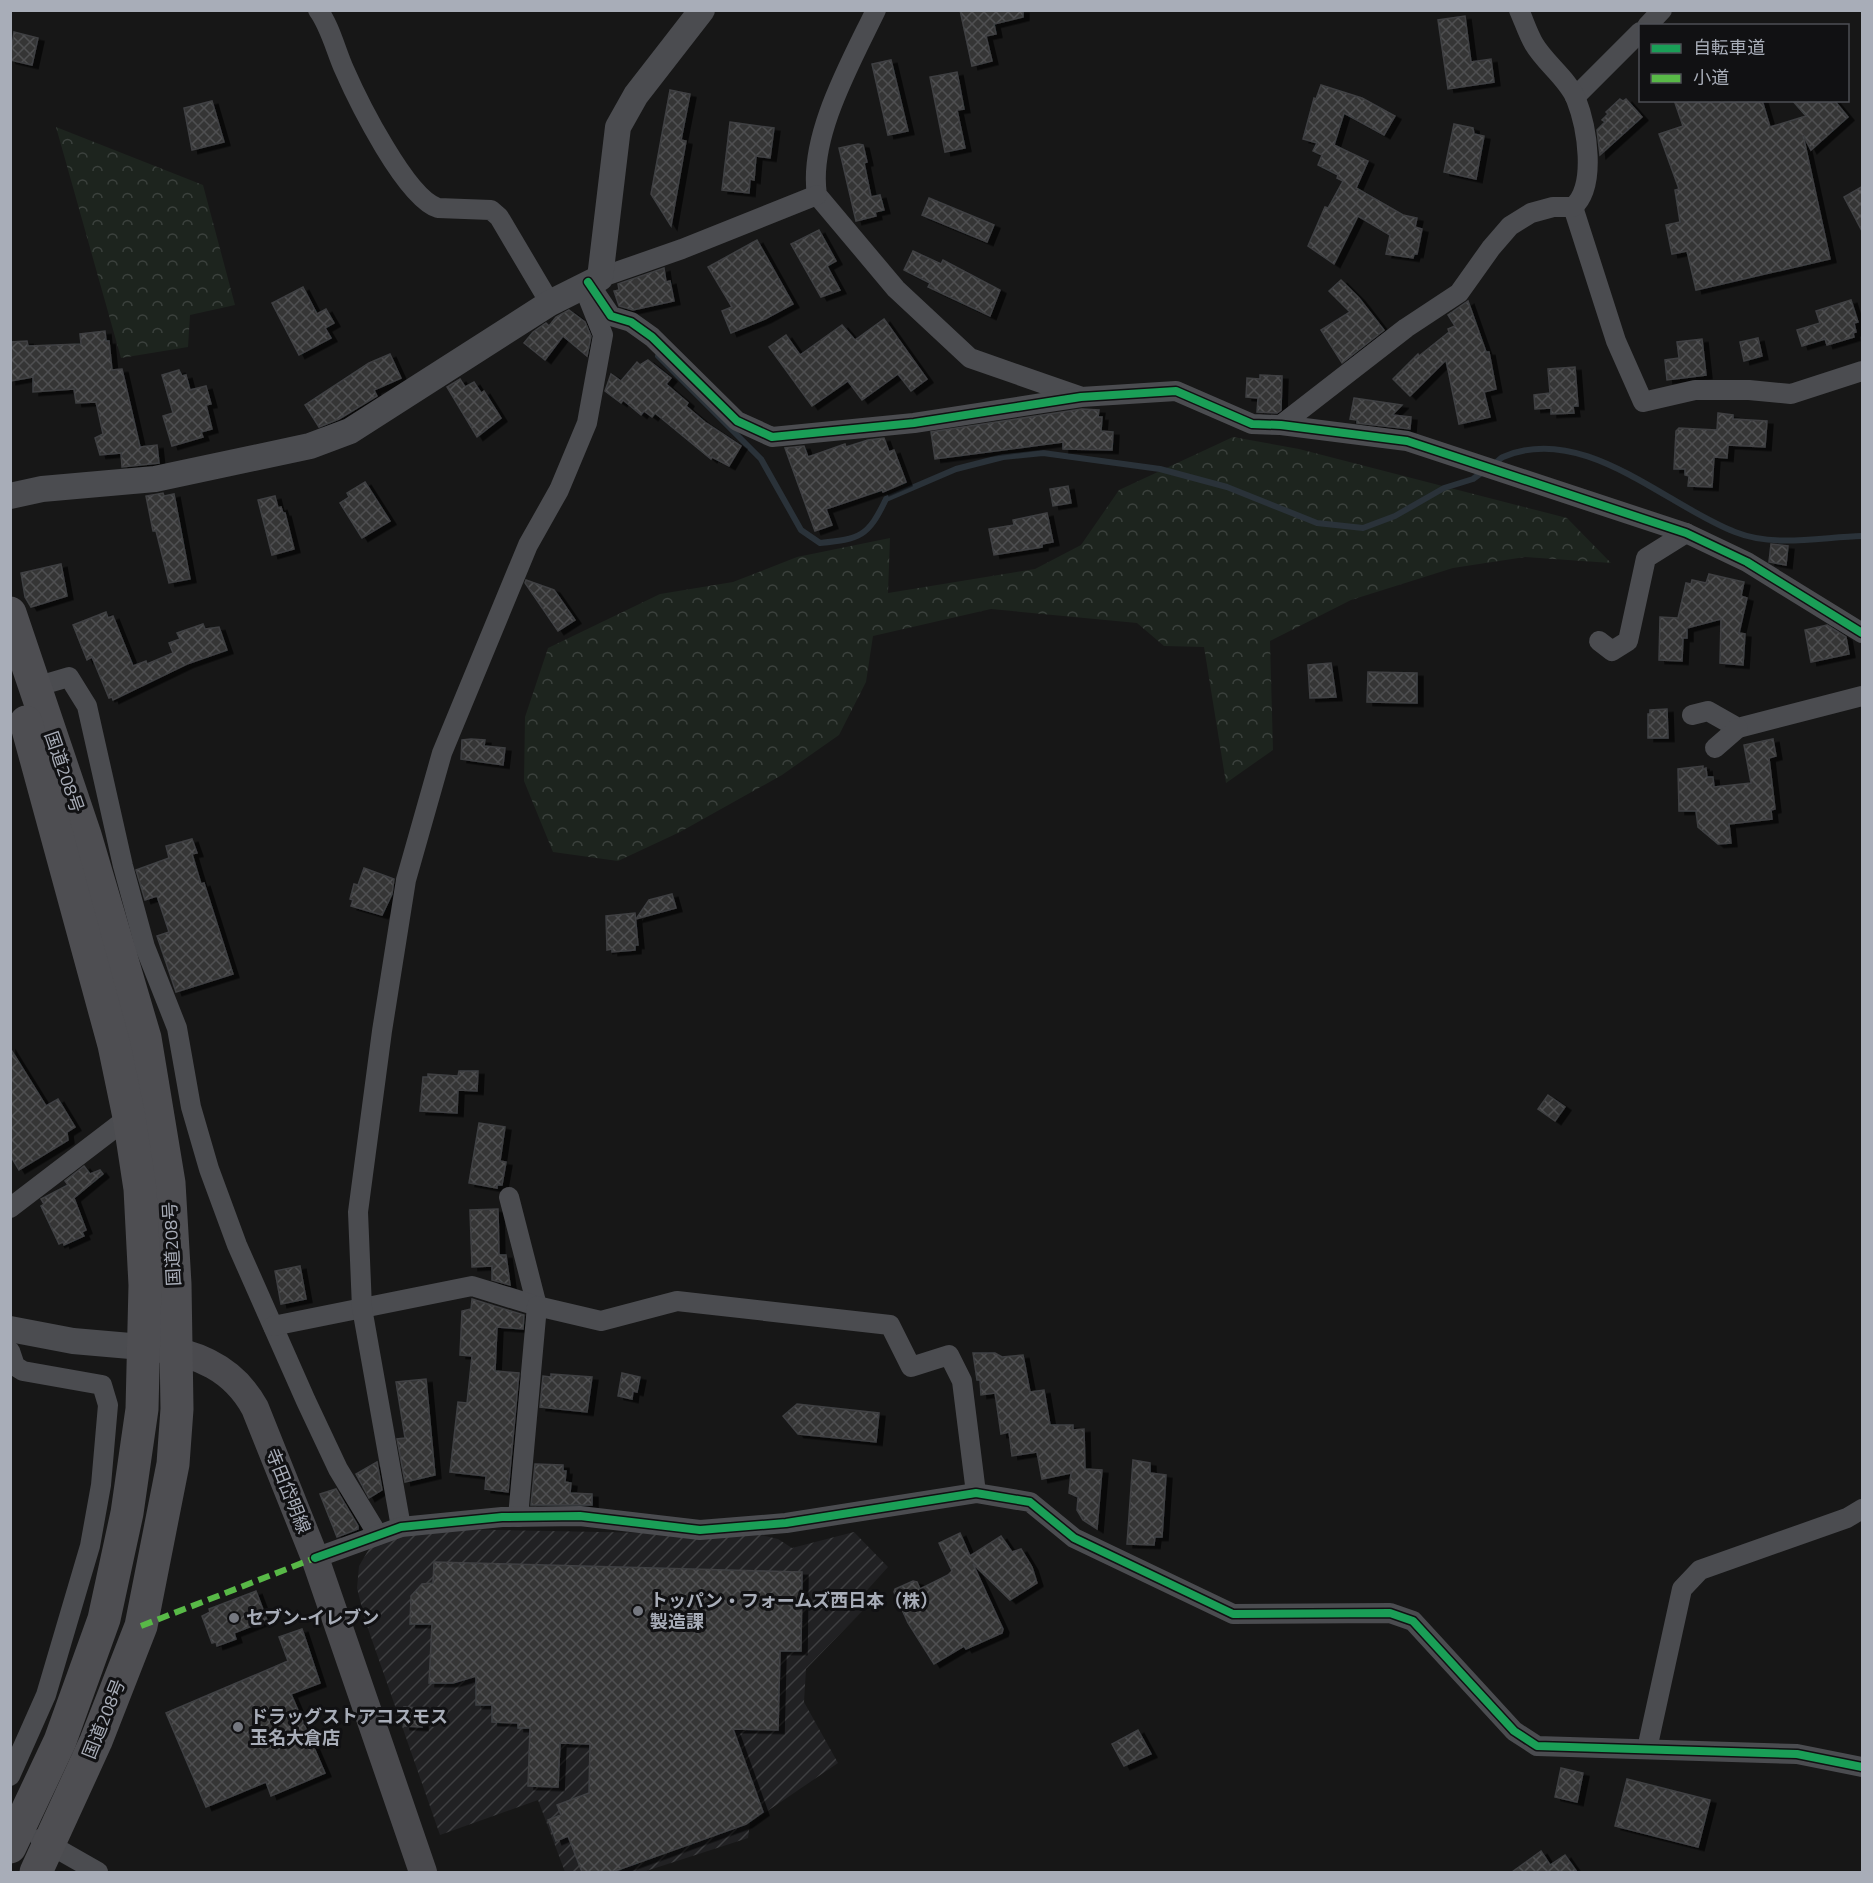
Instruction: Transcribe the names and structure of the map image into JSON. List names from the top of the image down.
{
  "streets": {
    "highway": ["国道208号"],
    "main road": ["寺田岱明線"]
  },
  "crossings": [
    ["国道208号", "寺田岱明線"]
  ],
  "places": ["トッパン・フォームズ西日本（株） 製造課", "セブン-イレブン", "ドラッグストアコスモス 玉名大倉店"],
  "legend": ["自転車道", "小道"]
}
